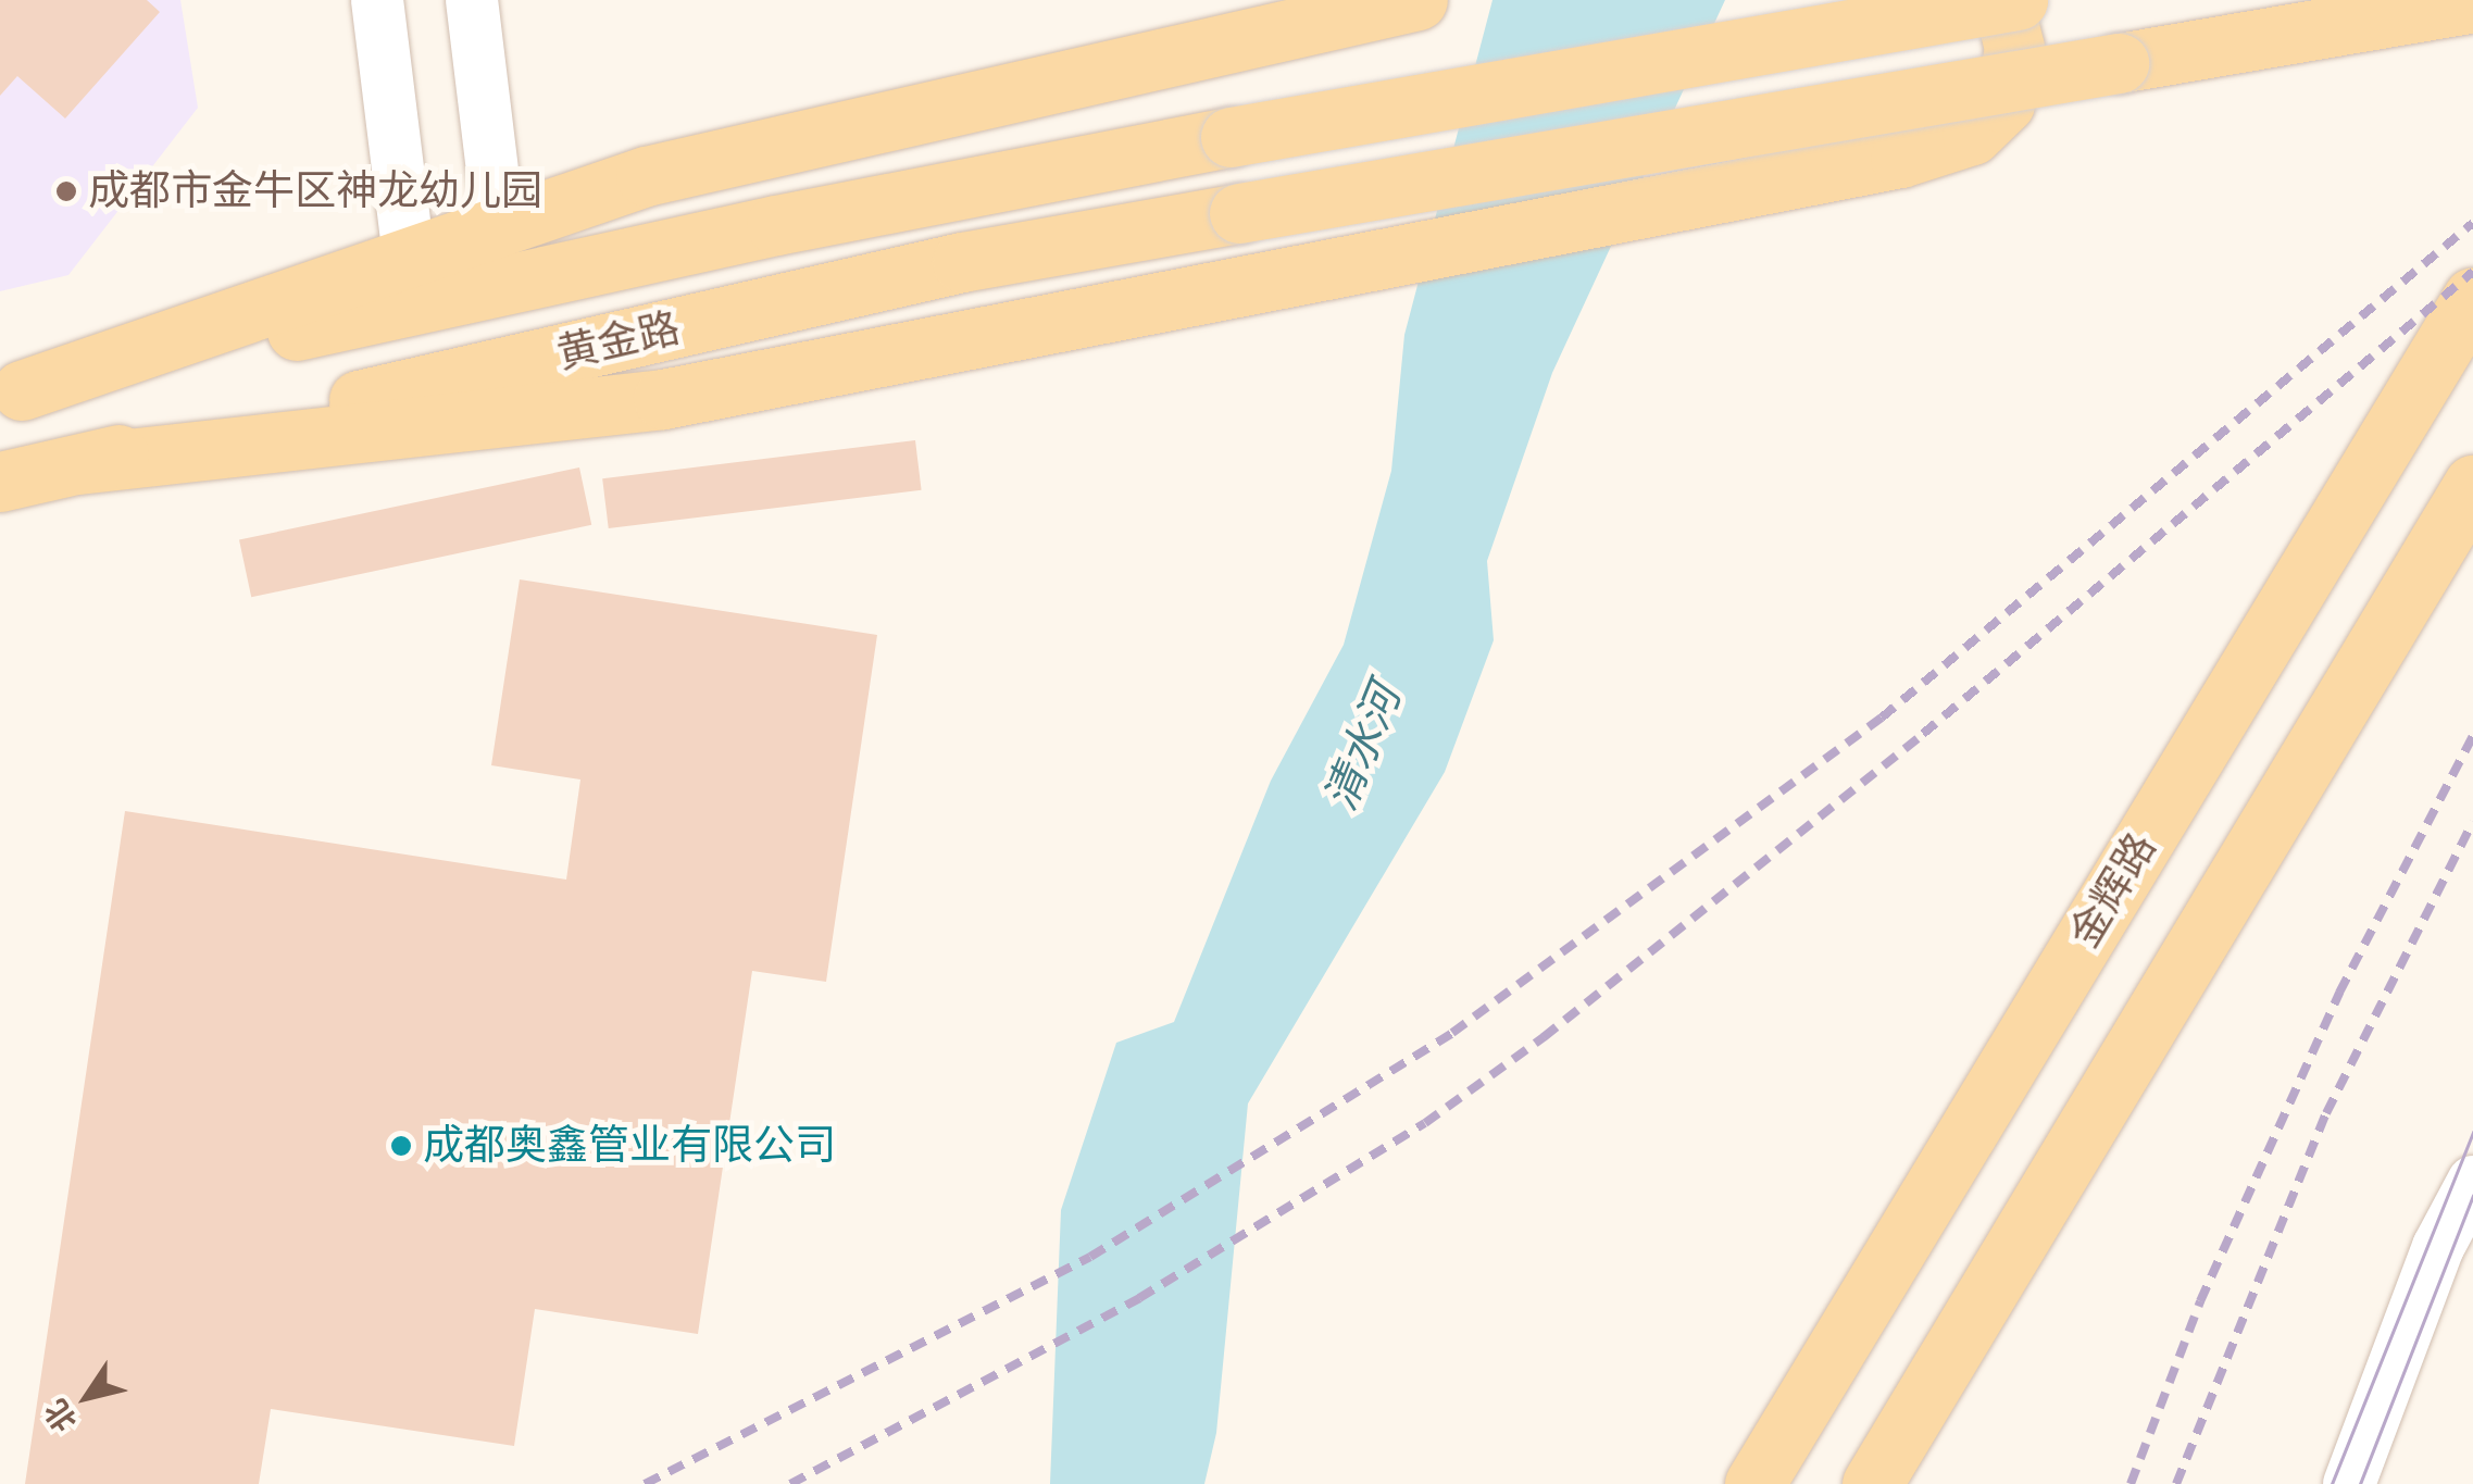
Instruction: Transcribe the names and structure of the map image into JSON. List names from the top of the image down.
{
  "streets": {
    "main road": ["黄金路", "金辉路"]
  },
  "water": ["清水河"],
  "places": ["成都市金牛区神龙幼儿园", "成都奥鑫管业有限公司"],
  "north": "bottom left"
}
